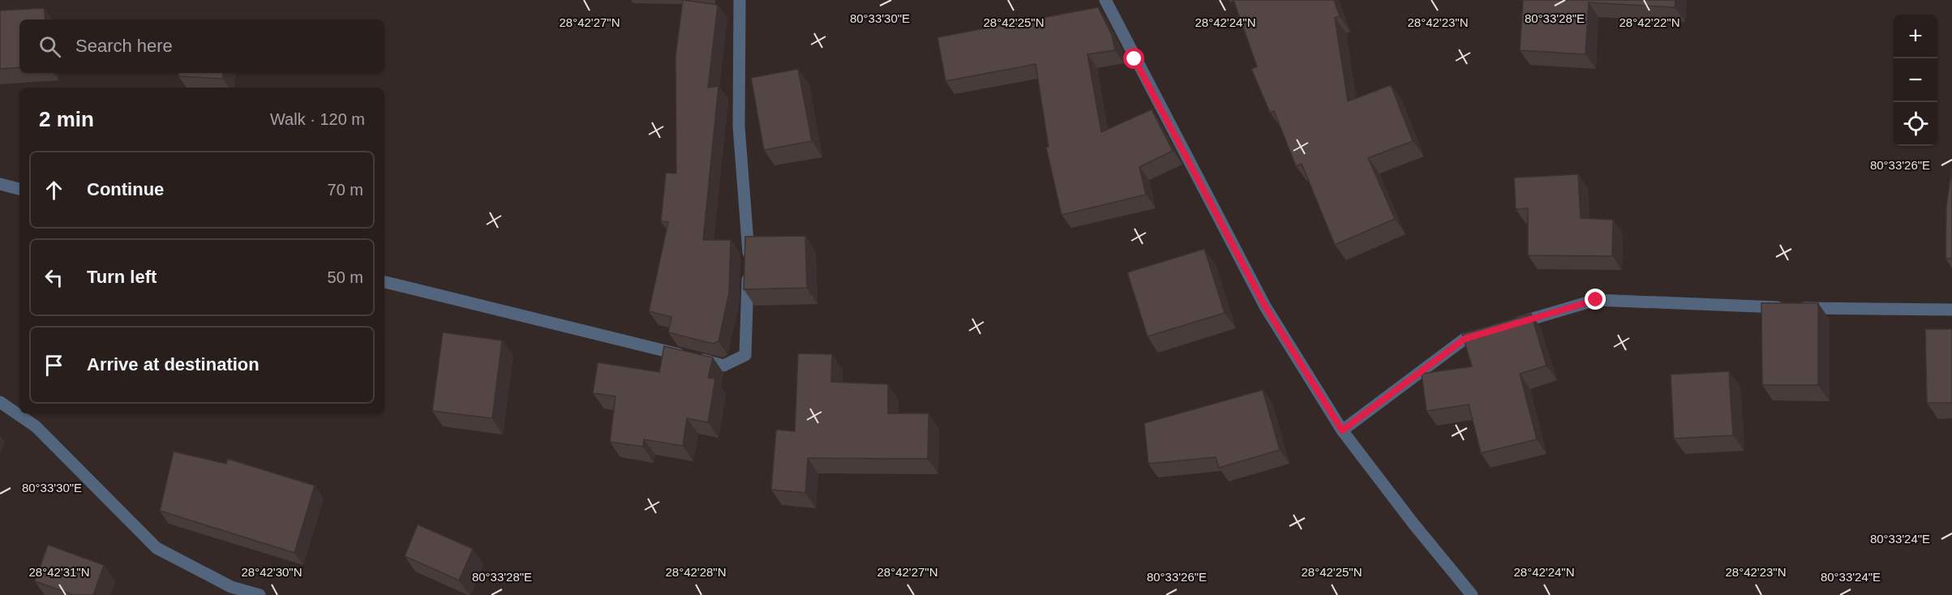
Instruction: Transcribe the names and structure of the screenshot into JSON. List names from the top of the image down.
{
  "page": {
    "map_buttons": ["+", "−"],
    "search": "Search here",
    "heading": ["2 min", "Walk · 120 m"],
    "list": [
      ["Continue", "70 m"],
      ["Turn left", "50 m"],
      "Arrive at destination"
    ]
  },
  "coordinates": [
    "80°33'30\"E",
    "80°33'28\"E",
    "28°42'27\"N",
    "28°42'25\"N",
    "28°42'24\"N",
    "28°42'22\"N",
    "28°42'23\"N",
    "80°33'26\"E",
    "80°33'24\"E",
    "28°42'31\"N",
    "28°42'30\"N",
    "28°42'28\"N"
  ]
}
